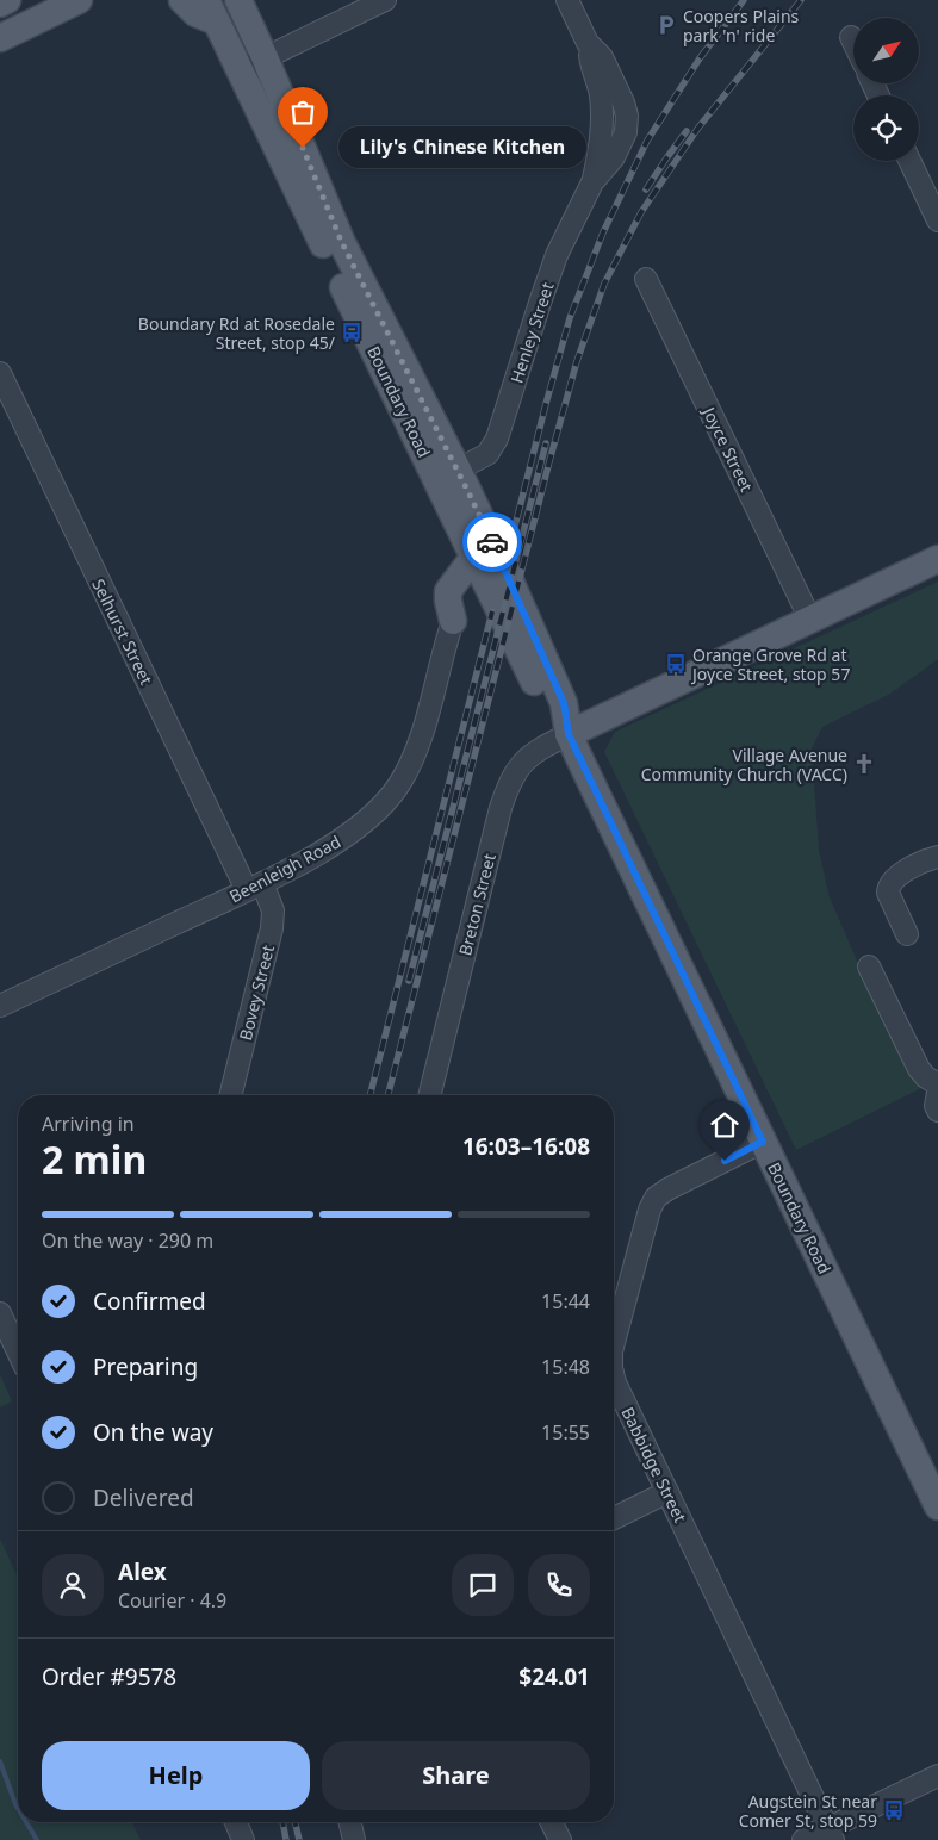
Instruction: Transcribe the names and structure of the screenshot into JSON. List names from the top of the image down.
{
  "streets": {
    "main road": ["Boundary Road"],
    "street": [
      "Henley Street",
      "Joyce Street",
      "Selhurst Street",
      "Beenleigh Road",
      "Breton Street",
      "Bovey Street",
      "Babbidge Street"
    ]
  },
  "crossings": [
    ["Henley Street", "Boundary Road"],
    ["Boundary Road", "Breton Street"],
    ["Boundary Road", "Babbidge Street"],
    ["Selhurst Street", "Beenleigh Road"],
    ["Selhurst Street", "Bovey Street"],
    ["Beenleigh Road", "Bovey Street"]
  ],
  "places": {
    "parking": ["Coopers Plains park 'n' ride"],
    "other": ["Lily's Chinese Kitchen"],
    "bus stop": ["Boundary Rd at Rosedale Street, stop 45/", "Orange Grove Rd at Joyce Street, stop 57", "Augstein St near Comer St, stop 59"],
    "church": ["Village Avenue Community Church (VACC)"]
  },
  "north": "top right",
  "page": {
    "bubble": "Lily's Chinese Kitchen",
    "heading": ["2 min", "Arriving in", "16:03–16:08"],
    "panel": [
      "Alex",
      "Courier · 4.9",
      "Order #9578",
      "$24.01"
    ],
    "bar": "On the way · 290 m",
    "list": [
      ["Confirmed", "15:44"],
      ["Preparing", "15:48"],
      ["On the way", "15:55"],
      "Delivered"
    ],
    "buttons": ["Help", "Share"]
  }
}
